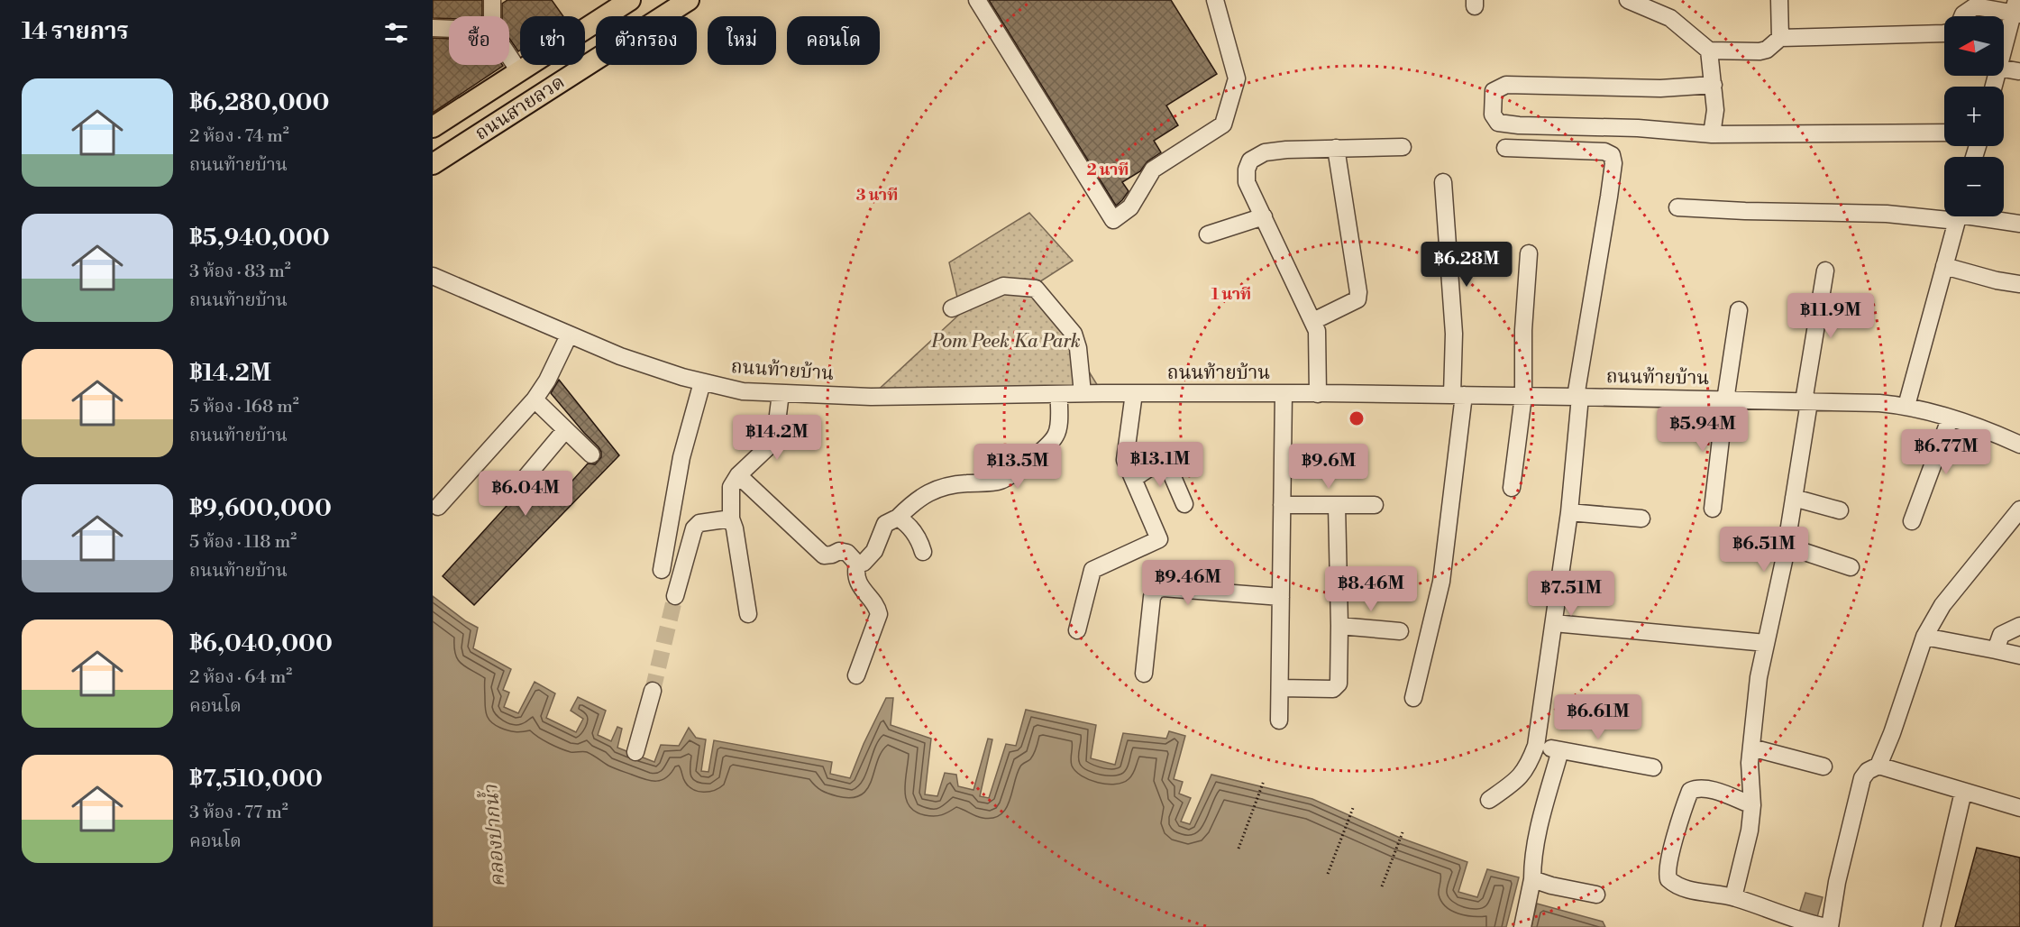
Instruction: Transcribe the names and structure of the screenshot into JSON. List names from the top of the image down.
{
  "streets": {
    "main road": ["ถนนสายลวด"],
    "street": ["ถนนท้ายบ้าน"]
  },
  "water": ["คลองปากน้ำ"],
  "parks": ["Pom Peek Ka Park"],
  "north": "left",
  "page": {
    "heading": "14 รายการ",
    "map_buttons": ["+", "−"],
    "chip": [
      "ซื้อ",
      "เช่า",
      "ตัวกรอง",
      "ใหม่",
      "คอนโด"
    ],
    "list": [
      {
        "name": "฿6,280,000",
        "note": "2 ห้อง · 74 m² · ถนนท้ายบ้าน"
      },
      {
        "name": "฿5,940,000",
        "note": "3 ห้อง · 83 m² · ถนนท้ายบ้าน"
      },
      {
        "name": "฿14.2M",
        "note": "5 ห้อง · 168 m² · ถนนท้ายบ้าน"
      },
      {
        "name": "฿9,600,000",
        "note": "5 ห้อง · 118 m² · ถนนท้ายบ้าน"
      },
      {
        "name": "฿6,040,000",
        "note": "2 ห้อง · 64 m² · คอนโด"
      },
      {
        "name": "฿7,510,000",
        "note": "3 ห้อง · 77 m² · คอนโด"
      }
    ],
    "price": [
      "฿6.28M",
      "฿11.9M",
      "฿5.94M",
      "฿14.2M",
      "฿6.77M",
      "฿13.1M",
      "฿13.5M",
      "฿9.6M",
      "฿6.04M",
      "฿6.51M",
      "฿9.46M",
      "฿8.46M",
      "฿7.51M",
      "฿6.61M"
    ]
  },
  "rings": ["2 นาที", "3 นาที", "1 นาที"]
}
